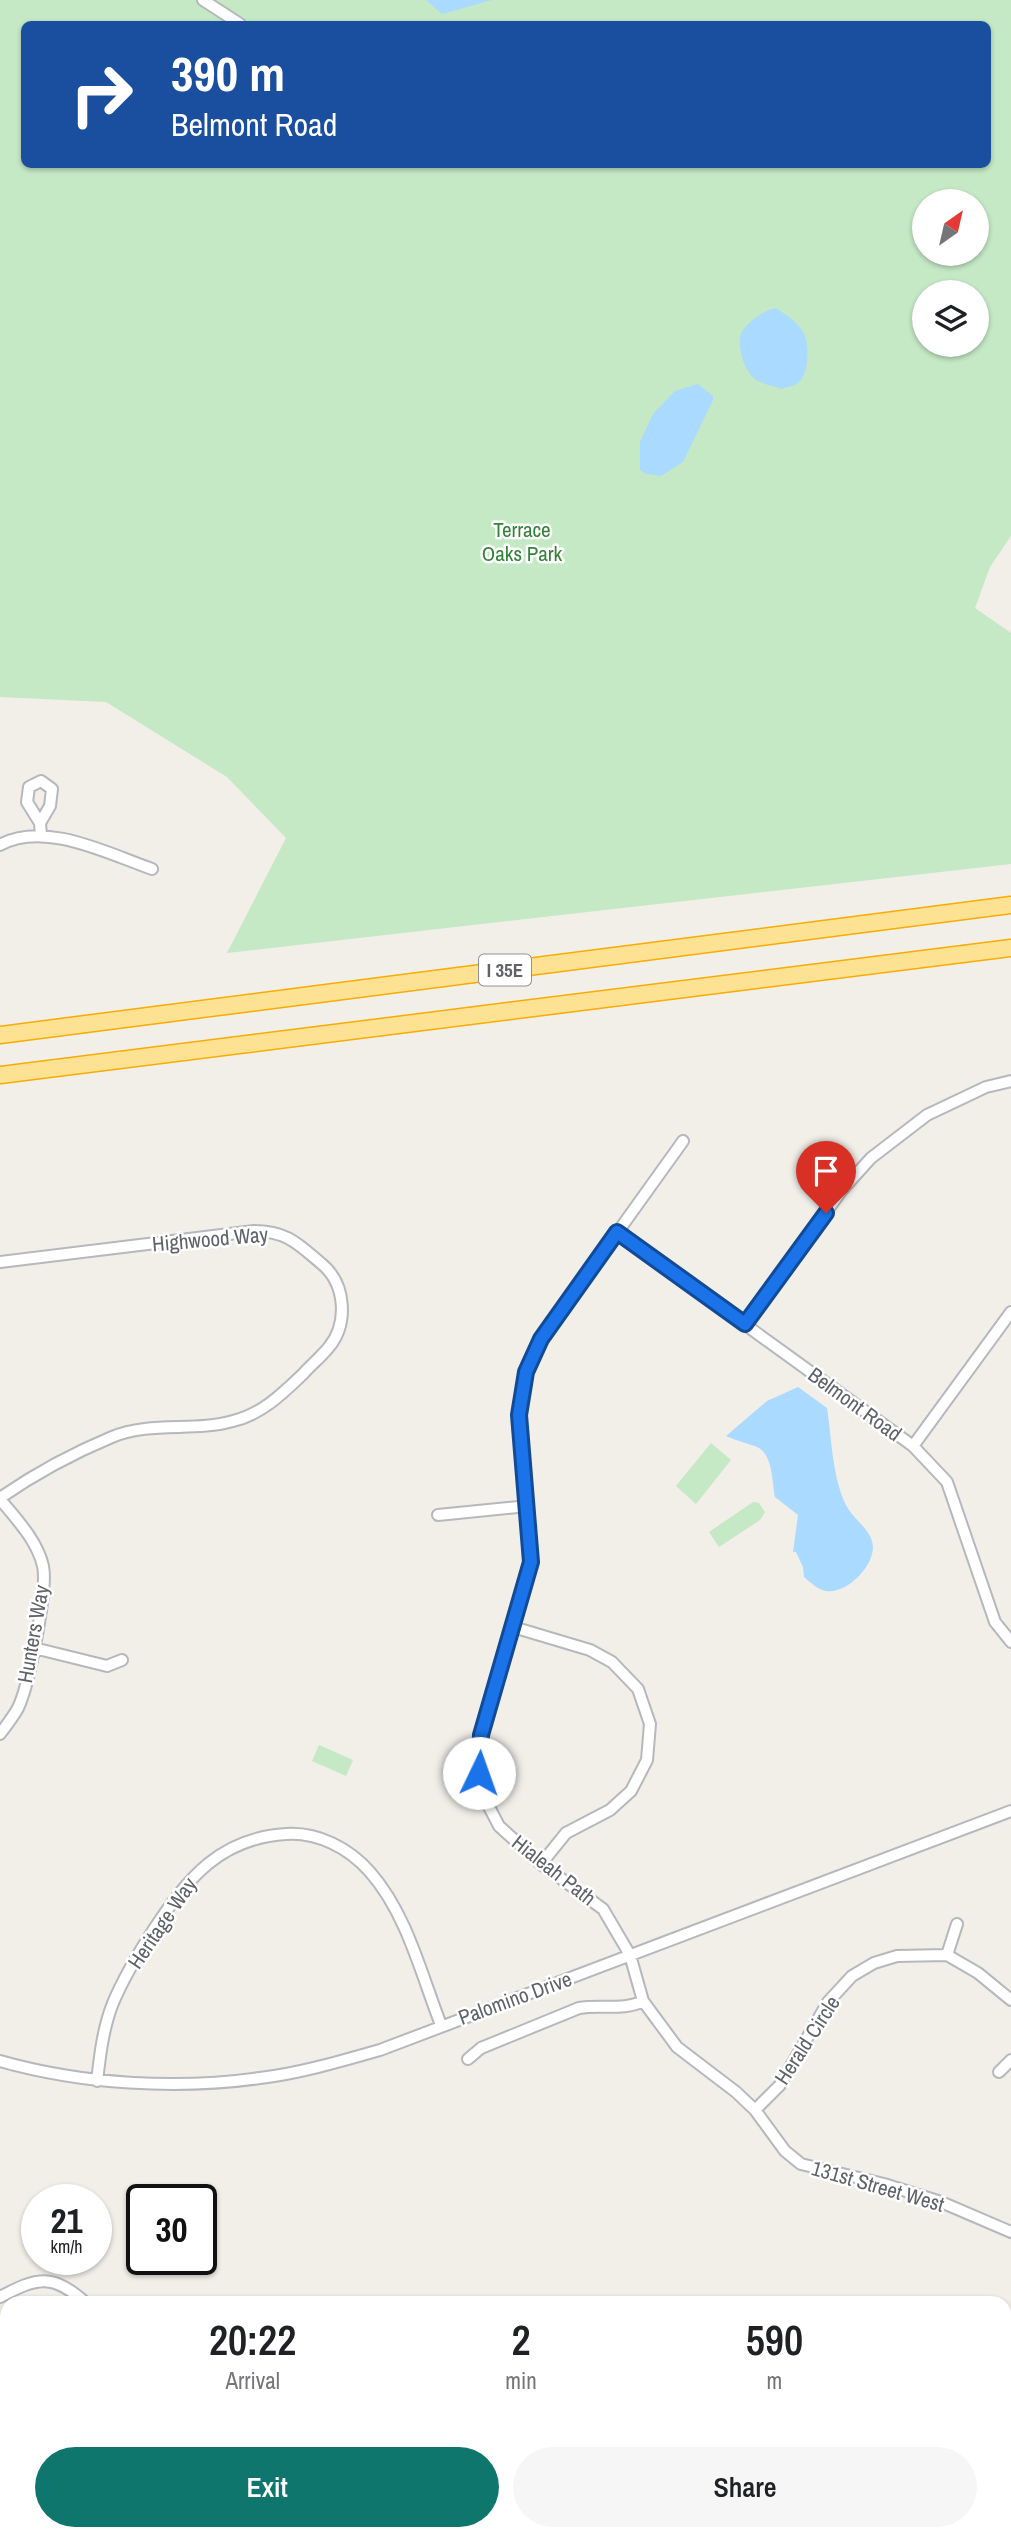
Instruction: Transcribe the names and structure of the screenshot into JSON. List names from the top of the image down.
{
  "streets": {
    "highway": ["I 35E"],
    "street": [
      "Highwood Way",
      "Belmont Road",
      "Hunters Way",
      "Hialeah Path",
      "Heritage Way",
      "Palomino Drive",
      "Herald Circle",
      "131st Street West"
    ]
  },
  "crossings": [
    ["Highwood Way", "Hunters Way"],
    ["Belmont Road", "Hialeah Path"],
    ["Hialeah Path", "Palomino Drive"],
    ["Hialeah Path", "131st Street West"],
    ["Heritage Way", "Palomino Drive"],
    ["Palomino Drive", "131st Street West"],
    ["Herald Circle", "131st Street West"]
  ],
  "parks": ["Terrace Oaks Park"],
  "north": "top right",
  "page": {
    "turn": ["390 m", "Belmont Road"],
    "speed": "21 km/h",
    "limit": "30",
    "eta": [
      "20:22",
      "Arrival",
      "2",
      "min",
      "590",
      "m"
    ],
    "buttons": ["Exit", "Share"]
  }
}
